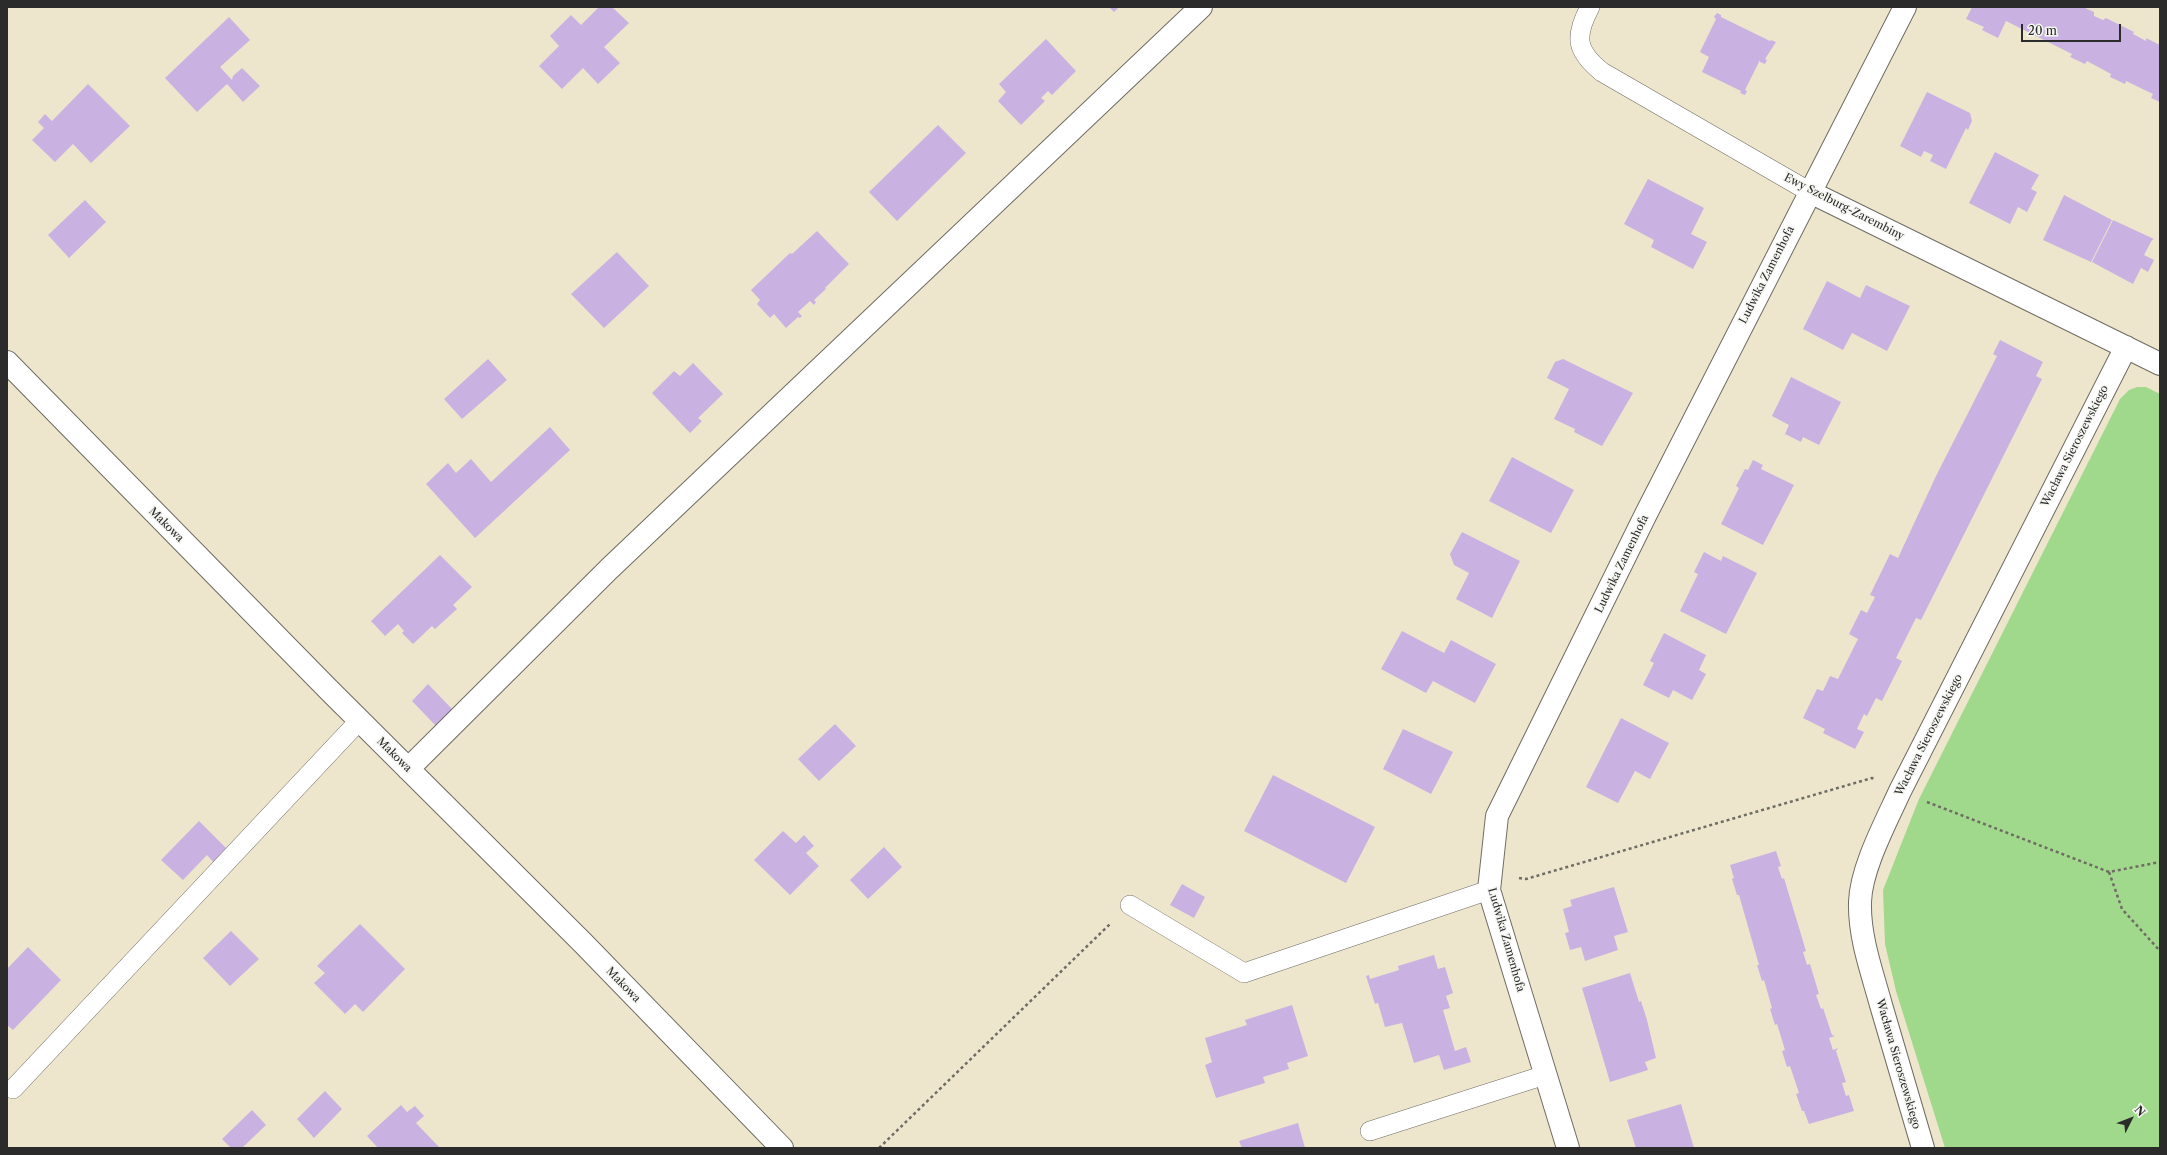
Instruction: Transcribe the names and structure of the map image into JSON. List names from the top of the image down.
{
  "streets": {
    "street": [
      "Ewy Szelburg-Zarembiny",
      "Ludwika Zamenhofa",
      "Wacława Sieroszewskiego",
      "Makowa"
    ]
  },
  "crossings": [
    ["Ewy Szelburg-Zarembiny", "Ludwika Zamenhofa"],
    ["Ewy Szelburg-Zarembiny", "Wacława Sieroszewskiego"]
  ],
  "scale_bar": "20 m",
  "north": "top right"
}
